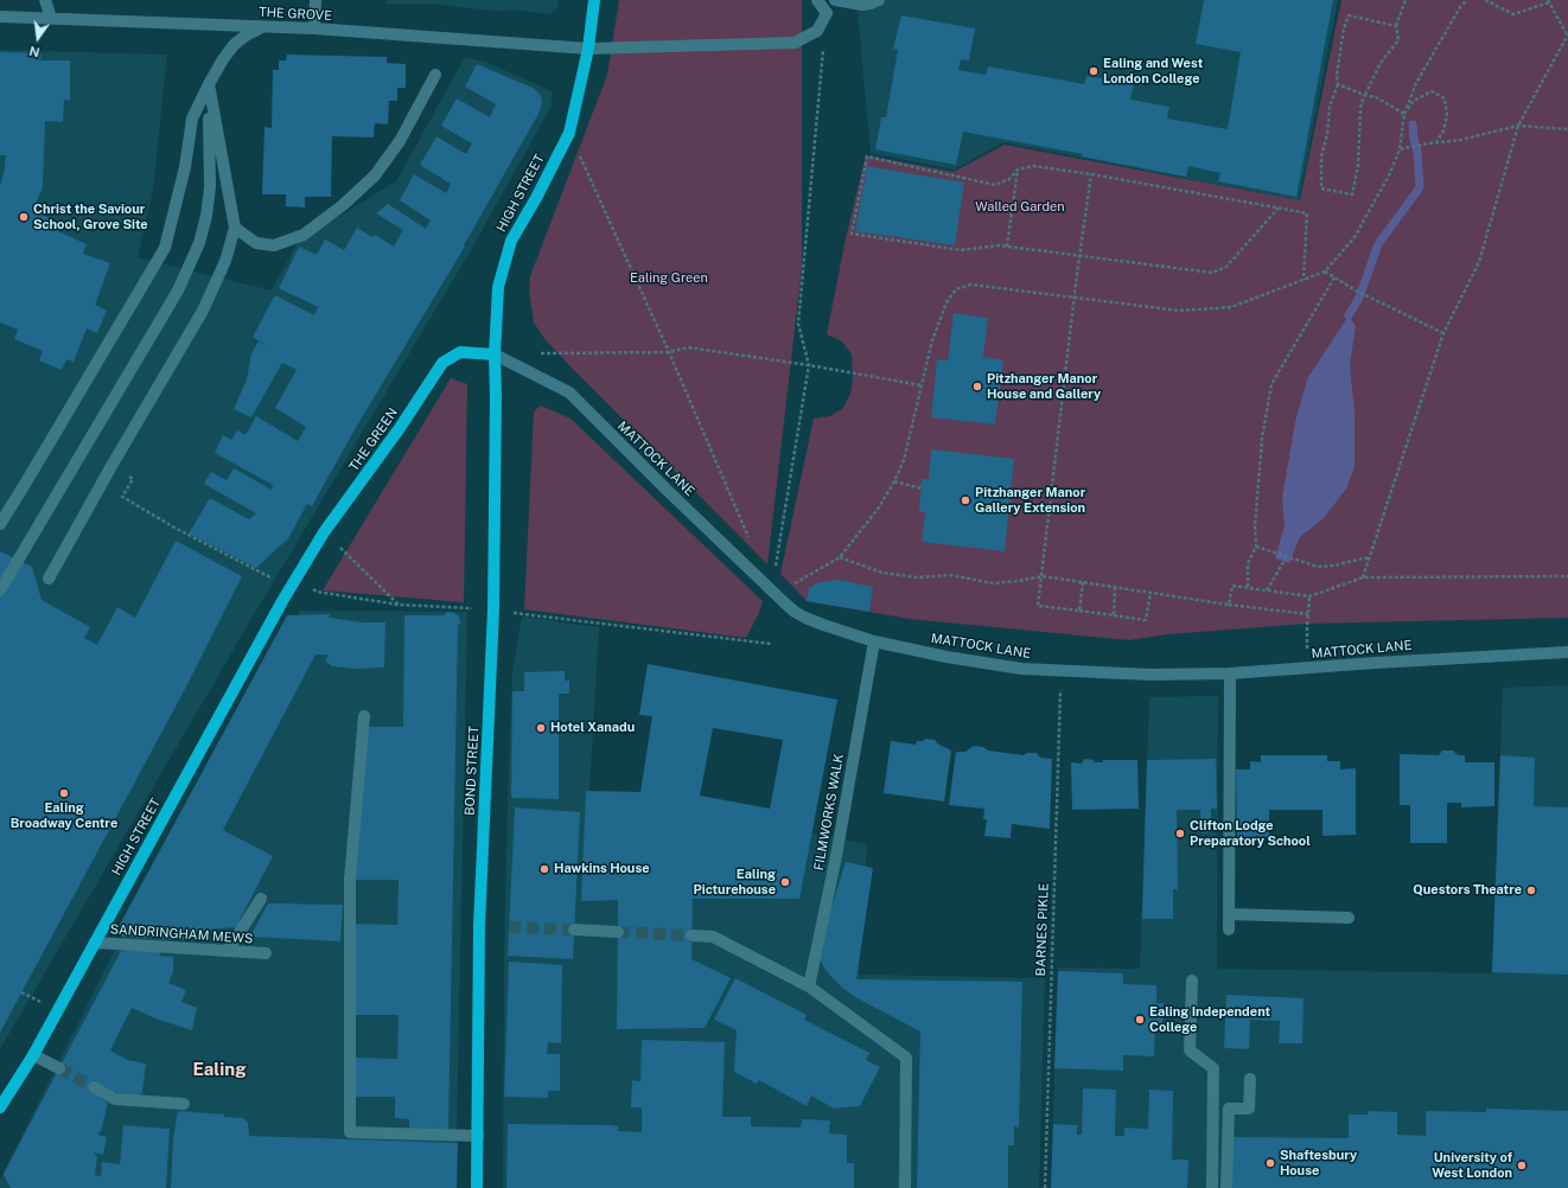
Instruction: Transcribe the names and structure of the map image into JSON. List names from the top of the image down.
{
  "streets": {
    "main road": ["HIGH STREET", "THE GREEN", "BOND STREET"],
    "street": [
      "THE GROVE",
      "MATTOCK LANE",
      "FILMWORKS WALK",
      "SANDRINGHAM MEWS"
    ],
    "path": ["BARNES PIKLE"]
  },
  "crossings": [
    ["THE GROVE", "HIGH STREET"],
    ["HIGH STREET", "THE GREEN"],
    ["HIGH STREET", "MATTOCK LANE"],
    ["HIGH STREET", "BOND STREET"],
    ["HIGH STREET", "SANDRINGHAM MEWS"],
    ["THE GREEN", "MATTOCK LANE"],
    ["THE GREEN", "BOND STREET"],
    ["MATTOCK LANE", "BOND STREET"],
    ["MATTOCK LANE", "FILMWORKS WALK"],
    ["MATTOCK LANE", "BARNES PIKLE"]
  ],
  "districts": ["Ealing"],
  "parks": ["Walled Garden", "Ealing Green"],
  "places": [
    "Ealing and West London College",
    "Christ the Saviour School, Grove Site",
    "Pitzhanger Manor House and Gallery",
    "Pitzhanger Manor Gallery Extension",
    "Hotel Xanadu",
    "Ealing Broadway Centre",
    "Clifton Lodge Preparatory School",
    "Hawkins House",
    "Ealing Picturehouse",
    "Questors Theatre",
    "Ealing Independent College",
    "Shaftesbury House",
    "University of West London"
  ],
  "north": "bottom"
}
